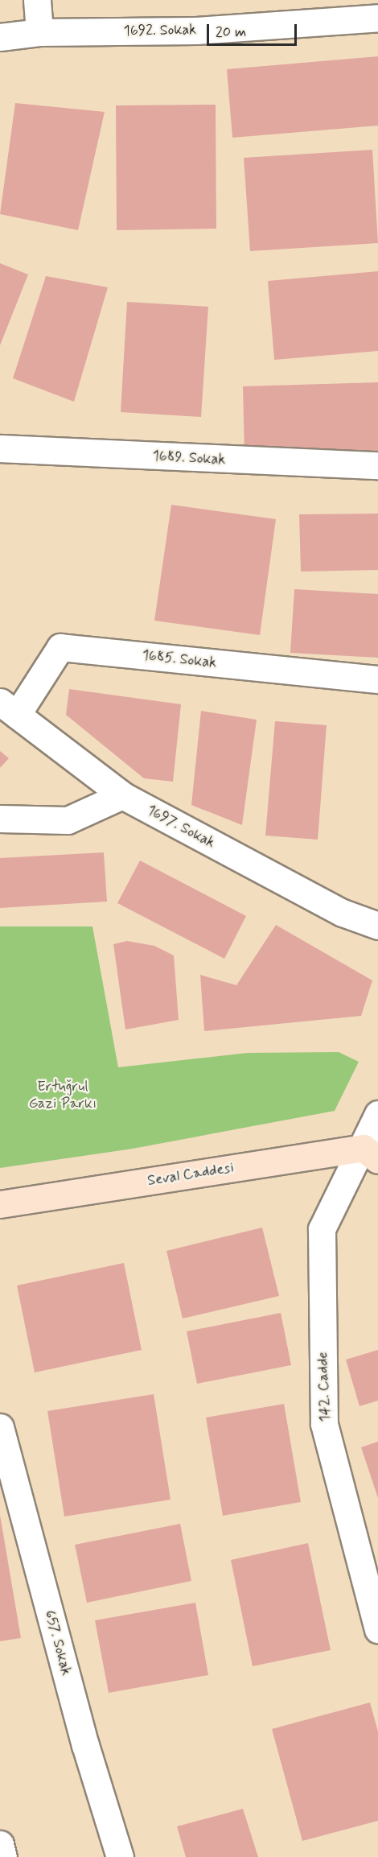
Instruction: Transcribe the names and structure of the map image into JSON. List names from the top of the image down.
{
  "streets": {
    "main road": ["Seval Caddesi"],
    "street": [
      "1692. Sokak",
      "1689. Sokak",
      "1685. Sokak",
      "1697. Sokak",
      "142. Cadde",
      "657. Sokak"
    ]
  },
  "crossings": [
    ["1685. Sokak", "1697. Sokak"],
    ["Seval Caddesi", "142. Cadde"]
  ],
  "parks": ["Ertuğrul Gazi Parkı"],
  "scale_bar": "20 m"
}
